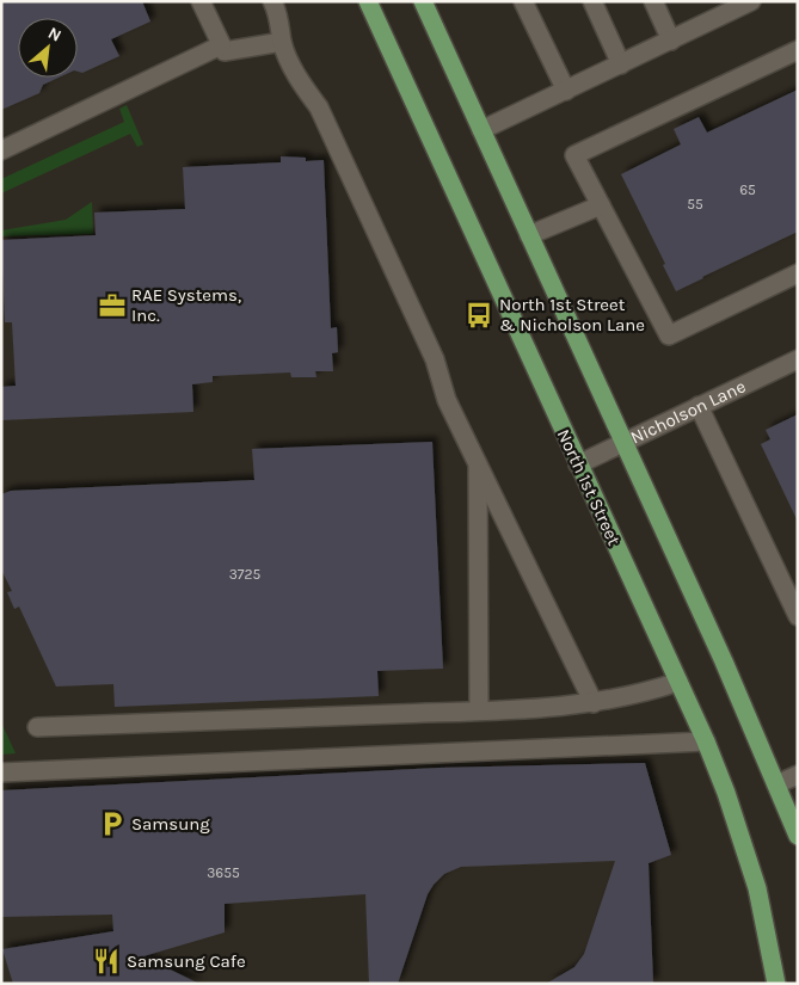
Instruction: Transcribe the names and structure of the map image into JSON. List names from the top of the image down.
{
  "streets": {
    "main road": ["North 1st Street"],
    "street": ["Nicholson Lane"]
  },
  "crossings": [
    ["Nicholson Lane", "North 1st Street"]
  ],
  "places": {
    "office": ["RAE Systems, Inc."],
    "bus stop": ["North 1st Street & Nicholson Lane"],
    "parking": ["Samsung"],
    "restaurant": ["Samsung Cafe"]
  },
  "house_numbers": [
    "65",
    "55",
    "3725",
    "3655"
  ],
  "north": "top right"
}
